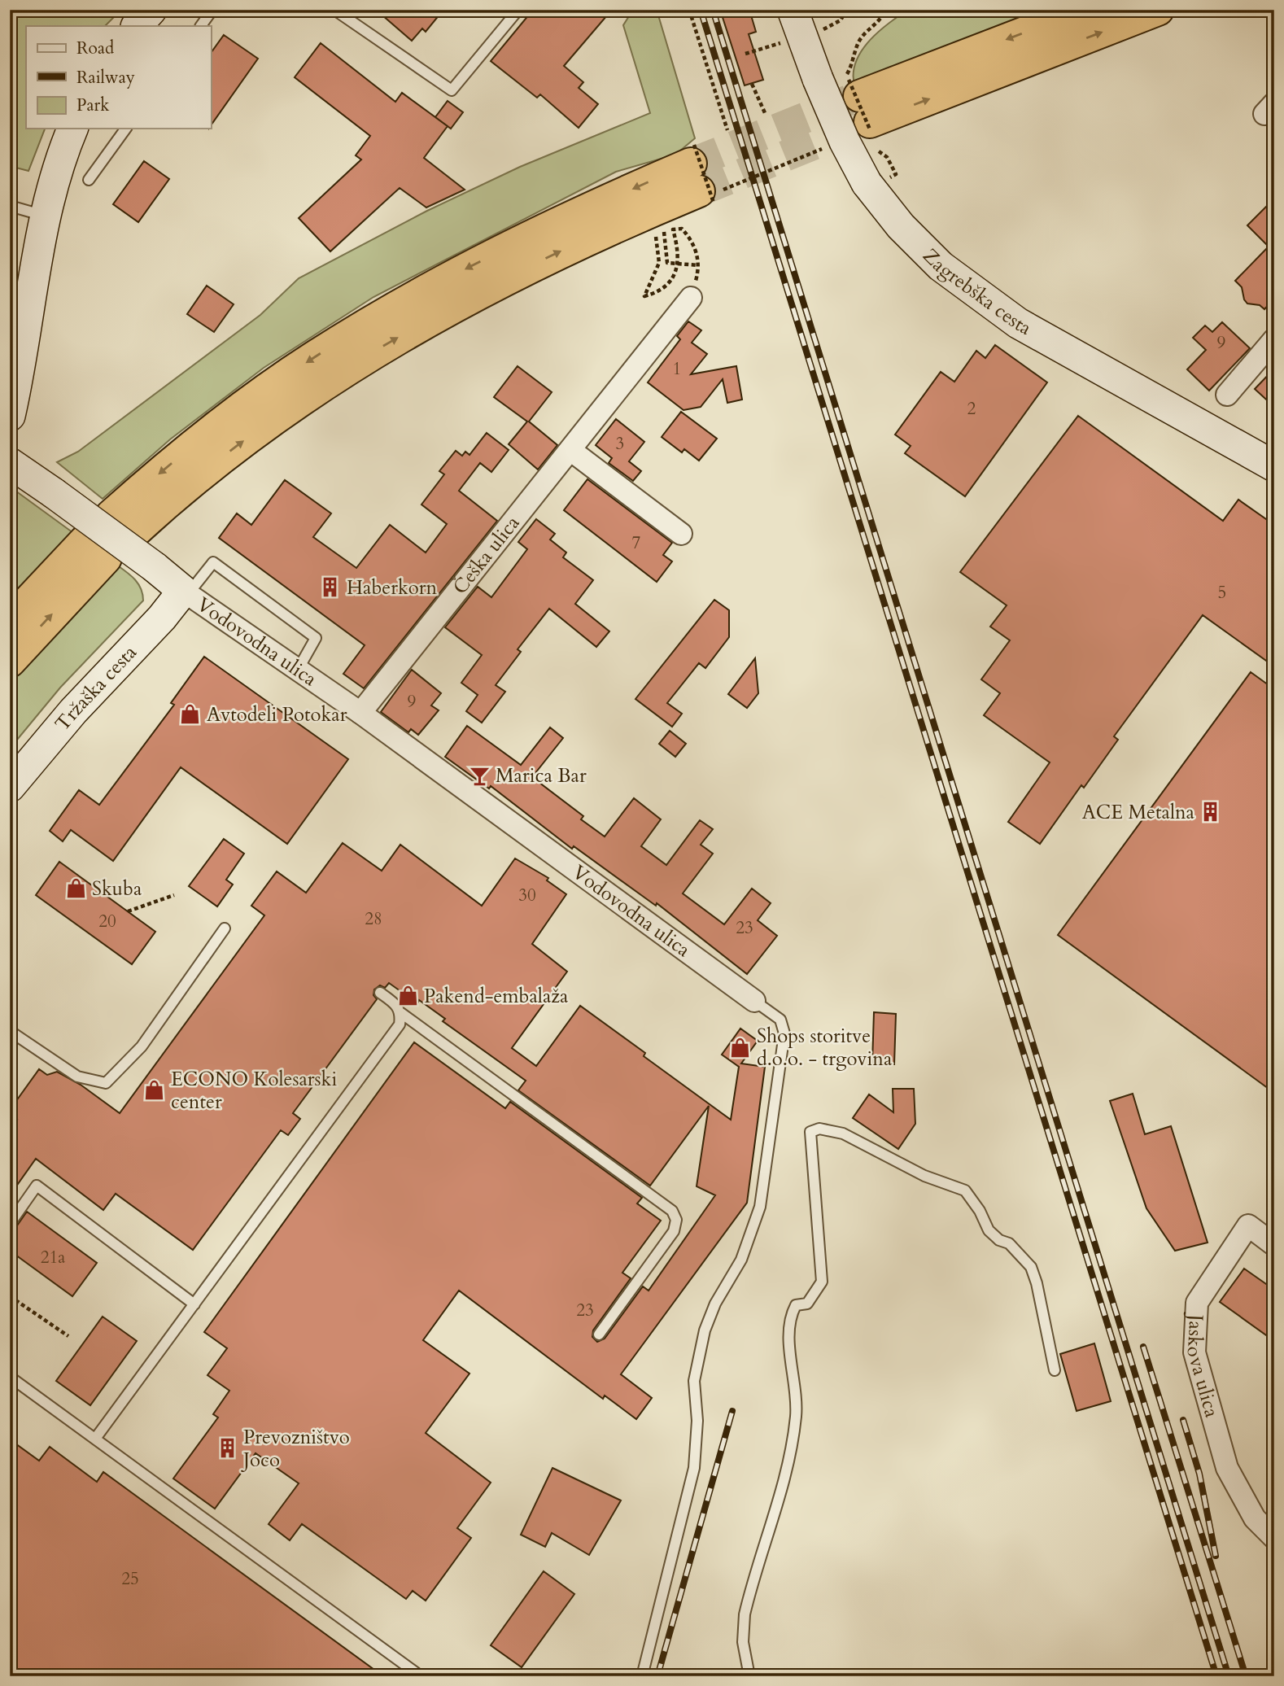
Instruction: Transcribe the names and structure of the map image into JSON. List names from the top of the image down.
{
  "streets": {
    "street": [
      "Zagrebška cesta",
      "Češka ulica",
      "Vodovodna ulica",
      "Tržaška cesta",
      "Jaskova ulica"
    ]
  },
  "crossings": [
    ["Češka ulica", "Vodovodna ulica"],
    ["Vodovodna ulica", "Tržaška cesta"]
  ],
  "places": {
    "building": ["Haberkorn", "ACE Metalna", "Prevozništvo Joco"],
    "shop": [
      "Avtodeli Potokar",
      "Skuba",
      "Pakend-embalaža",
      "Shops storitve d.o.o. - trgovina",
      "ECONO Kolesarski center"
    ],
    "bar": ["Marica Bar"]
  },
  "house_numbers": [
    "9",
    "1",
    "2",
    "3",
    "7",
    "5",
    "9",
    "30",
    "28",
    "20",
    "23",
    "21a",
    "23",
    "25"
  ],
  "legend": ["Road", "Railway", "Park"]
}
